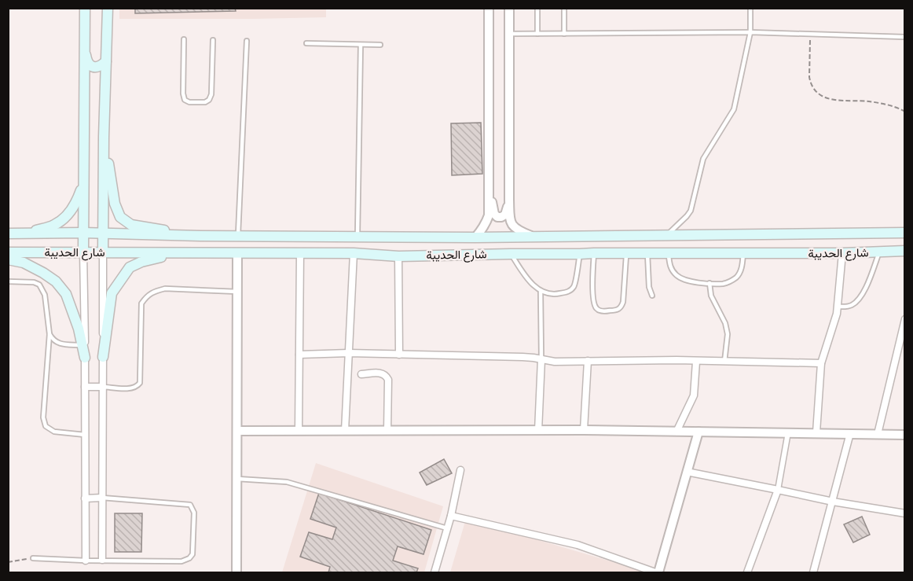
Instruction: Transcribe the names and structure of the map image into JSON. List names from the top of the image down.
{
  "streets": {
    "main road": ["شارع الحديبة"]
  }
}
